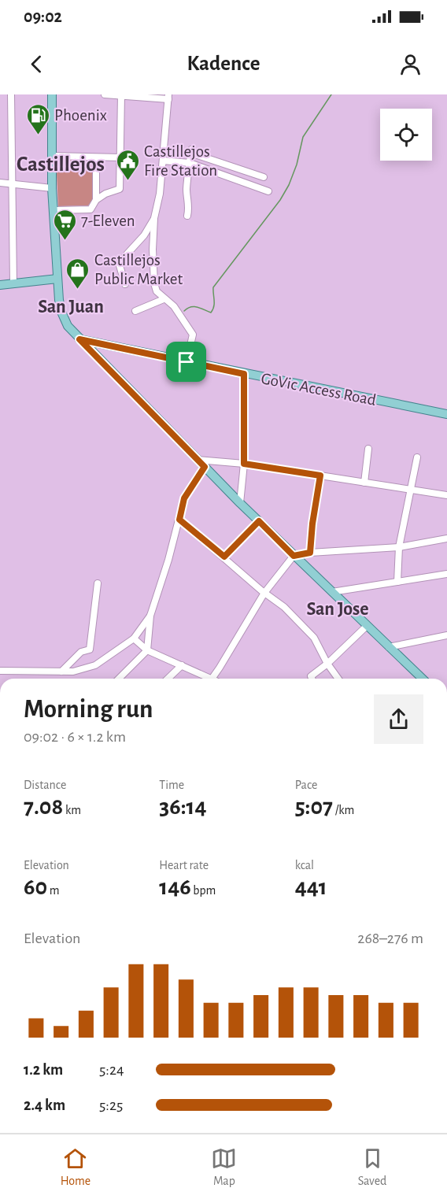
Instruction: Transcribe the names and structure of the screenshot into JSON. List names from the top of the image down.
{
  "streets": {
    "main road": ["GoVic Access Road"]
  },
  "districts": ["Castillejos", "San Juan", "San Jose"],
  "places": {
    "fuel station": ["Phoenix"],
    "public building": ["Castillejos Fire Station"],
    "supermarket": ["7-Eleven"],
    "shop": ["Castillejos Public Market"]
  },
  "page": {
    "status": "09:02",
    "header": "Kadence",
    "heading": ["Morning run", "09:02 · 6 × 1.2 km"],
    "stats": [
      ["Distance", "7.08 km"],
      ["Time", "36:14"],
      ["Pace", "5:07 /km"],
      ["Elevation", "60 m"],
      ["Heart rate", "146 bpm"],
      ["kcal", "441"]
    ],
    "chart": ["Elevation", "268–276 m"],
    "list": [
      {
        "name": "1.2 km",
        "note": "5:24"
      },
      {
        "name": "2.4 km",
        "note": "5:25"
      }
    ],
    "tabs": ["Home", "Map", "Saved"]
  }
}
